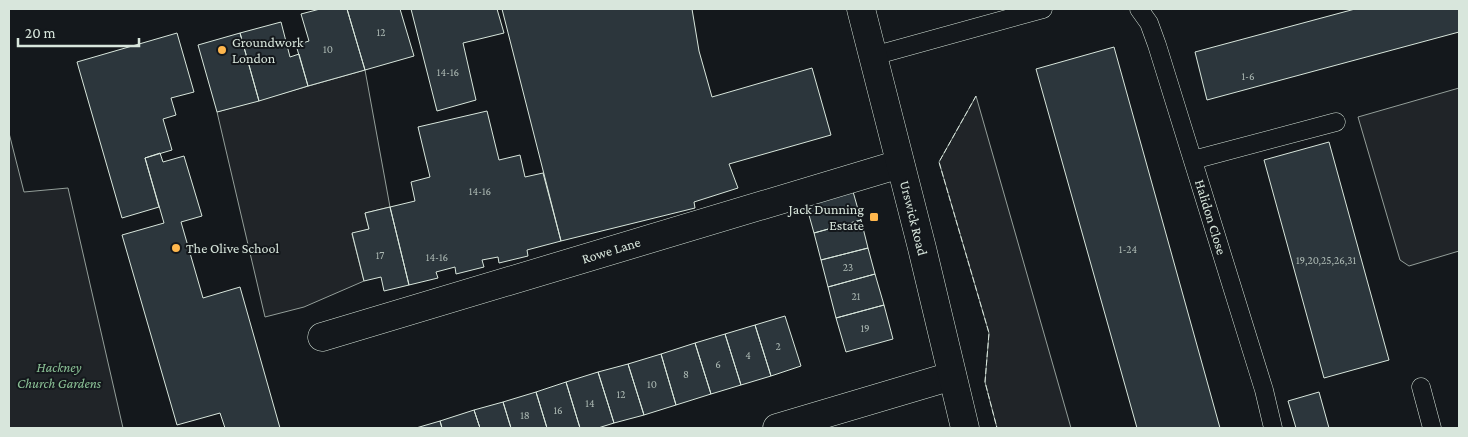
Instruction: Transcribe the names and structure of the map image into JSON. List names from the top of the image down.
{
  "streets": {
    "main road": ["Urswick Road", "Rowe Lane"],
    "lane": ["Halidon Close"]
  },
  "crossings": [
    ["Urswick Road", "Rowe Lane"]
  ],
  "parks": ["Hackney Church Gardens"],
  "places": {
    "other": ["Groundwork London", "The Olive School"],
    "transit": ["Jack Dunning Estate"]
  },
  "house_numbers": [
    "12",
    "10",
    "14-16",
    "1-6",
    "14-16",
    "1-24",
    "17",
    "14-16",
    "19,20,25,26,31",
    "23",
    "21",
    "19",
    "2",
    "4",
    "6",
    "8",
    "10",
    "12",
    "14",
    "16",
    "18"
  ],
  "scale_bar": "20 m"
}
